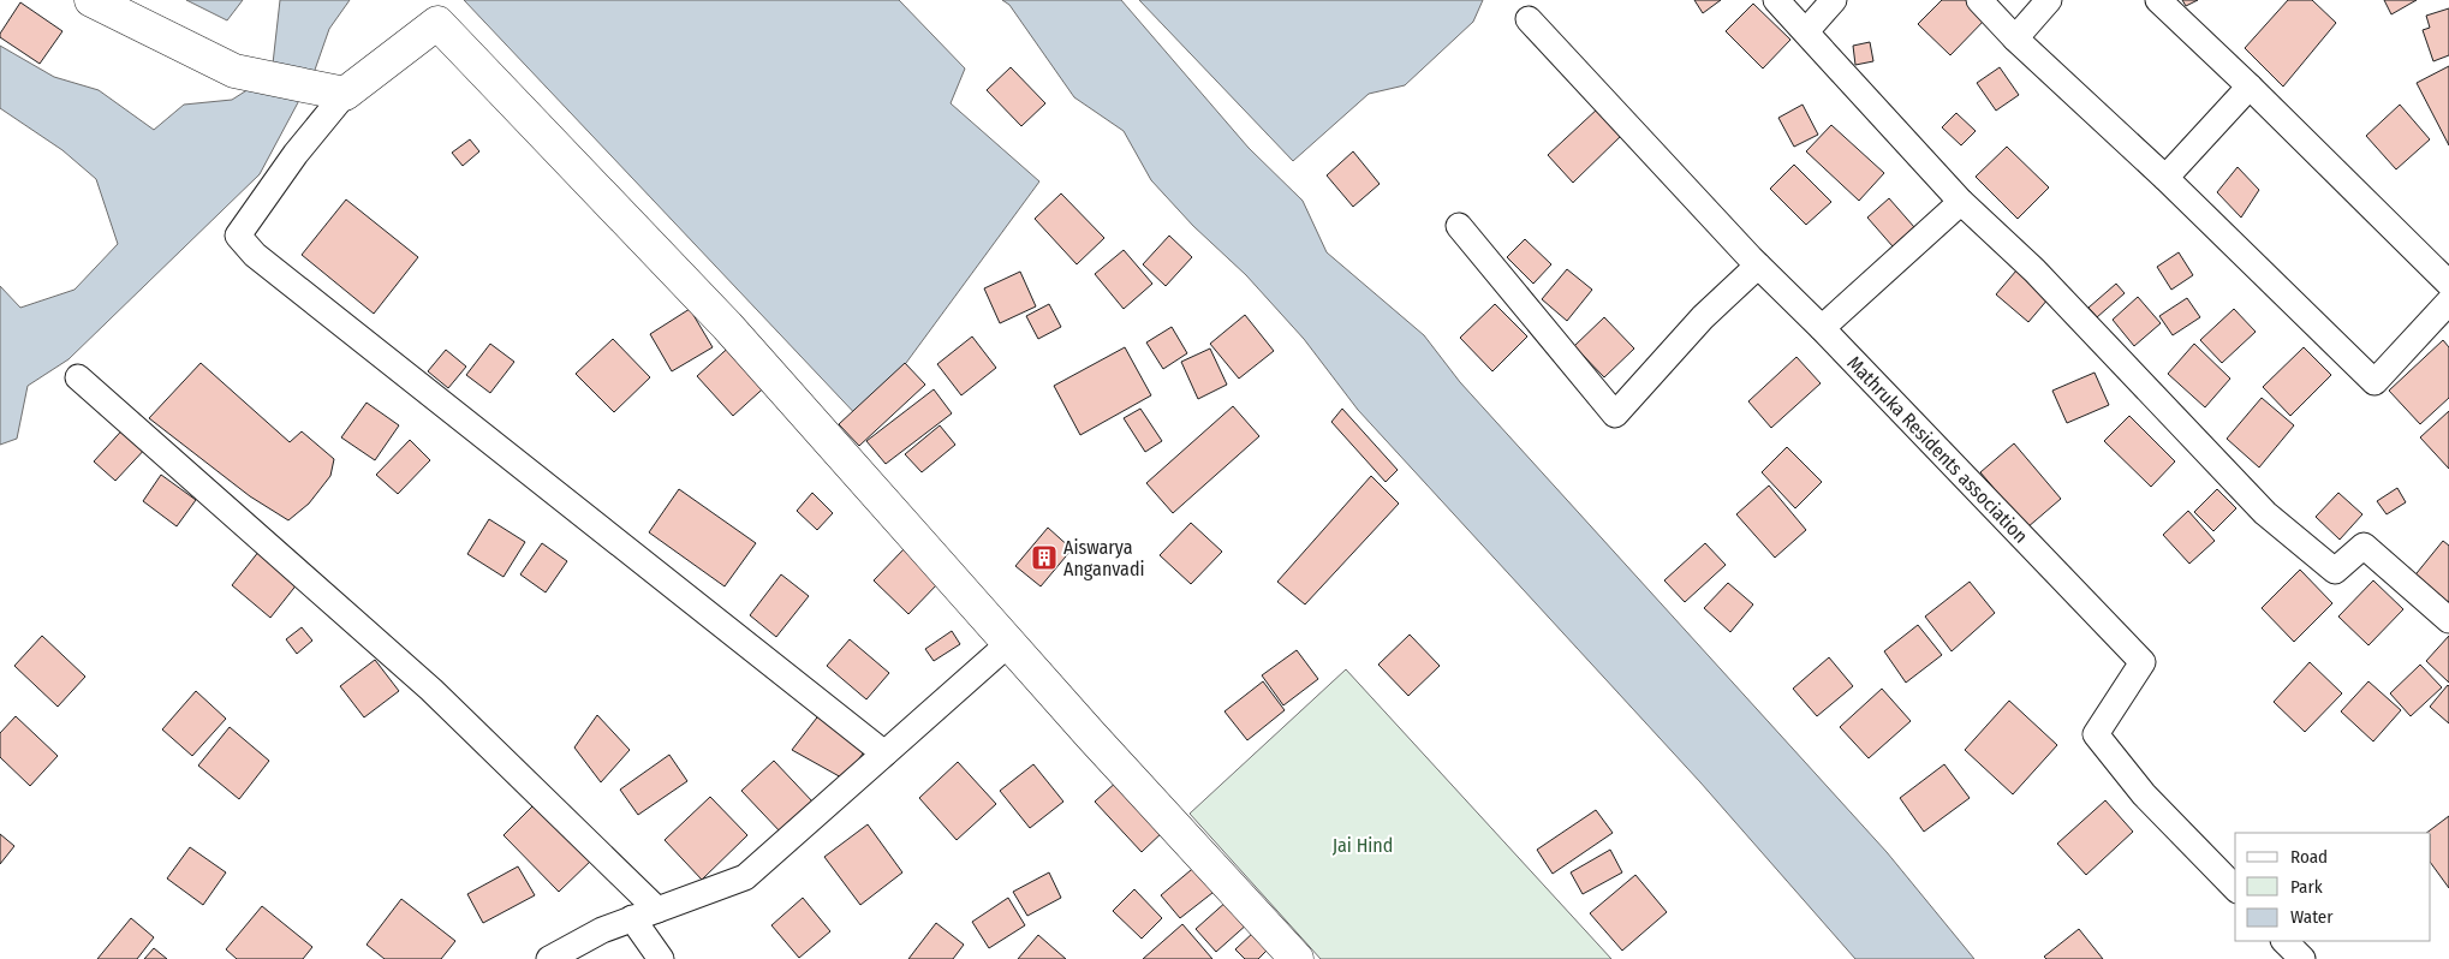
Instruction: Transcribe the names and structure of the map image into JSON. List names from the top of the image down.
{
  "streets": {
    "street": ["Mathruka Residents association"]
  },
  "parks": ["Jai Hind"],
  "places": {
    "building": ["Aiswarya Anganvadi"]
  },
  "legend": ["Road", "Park", "Water"]
}
